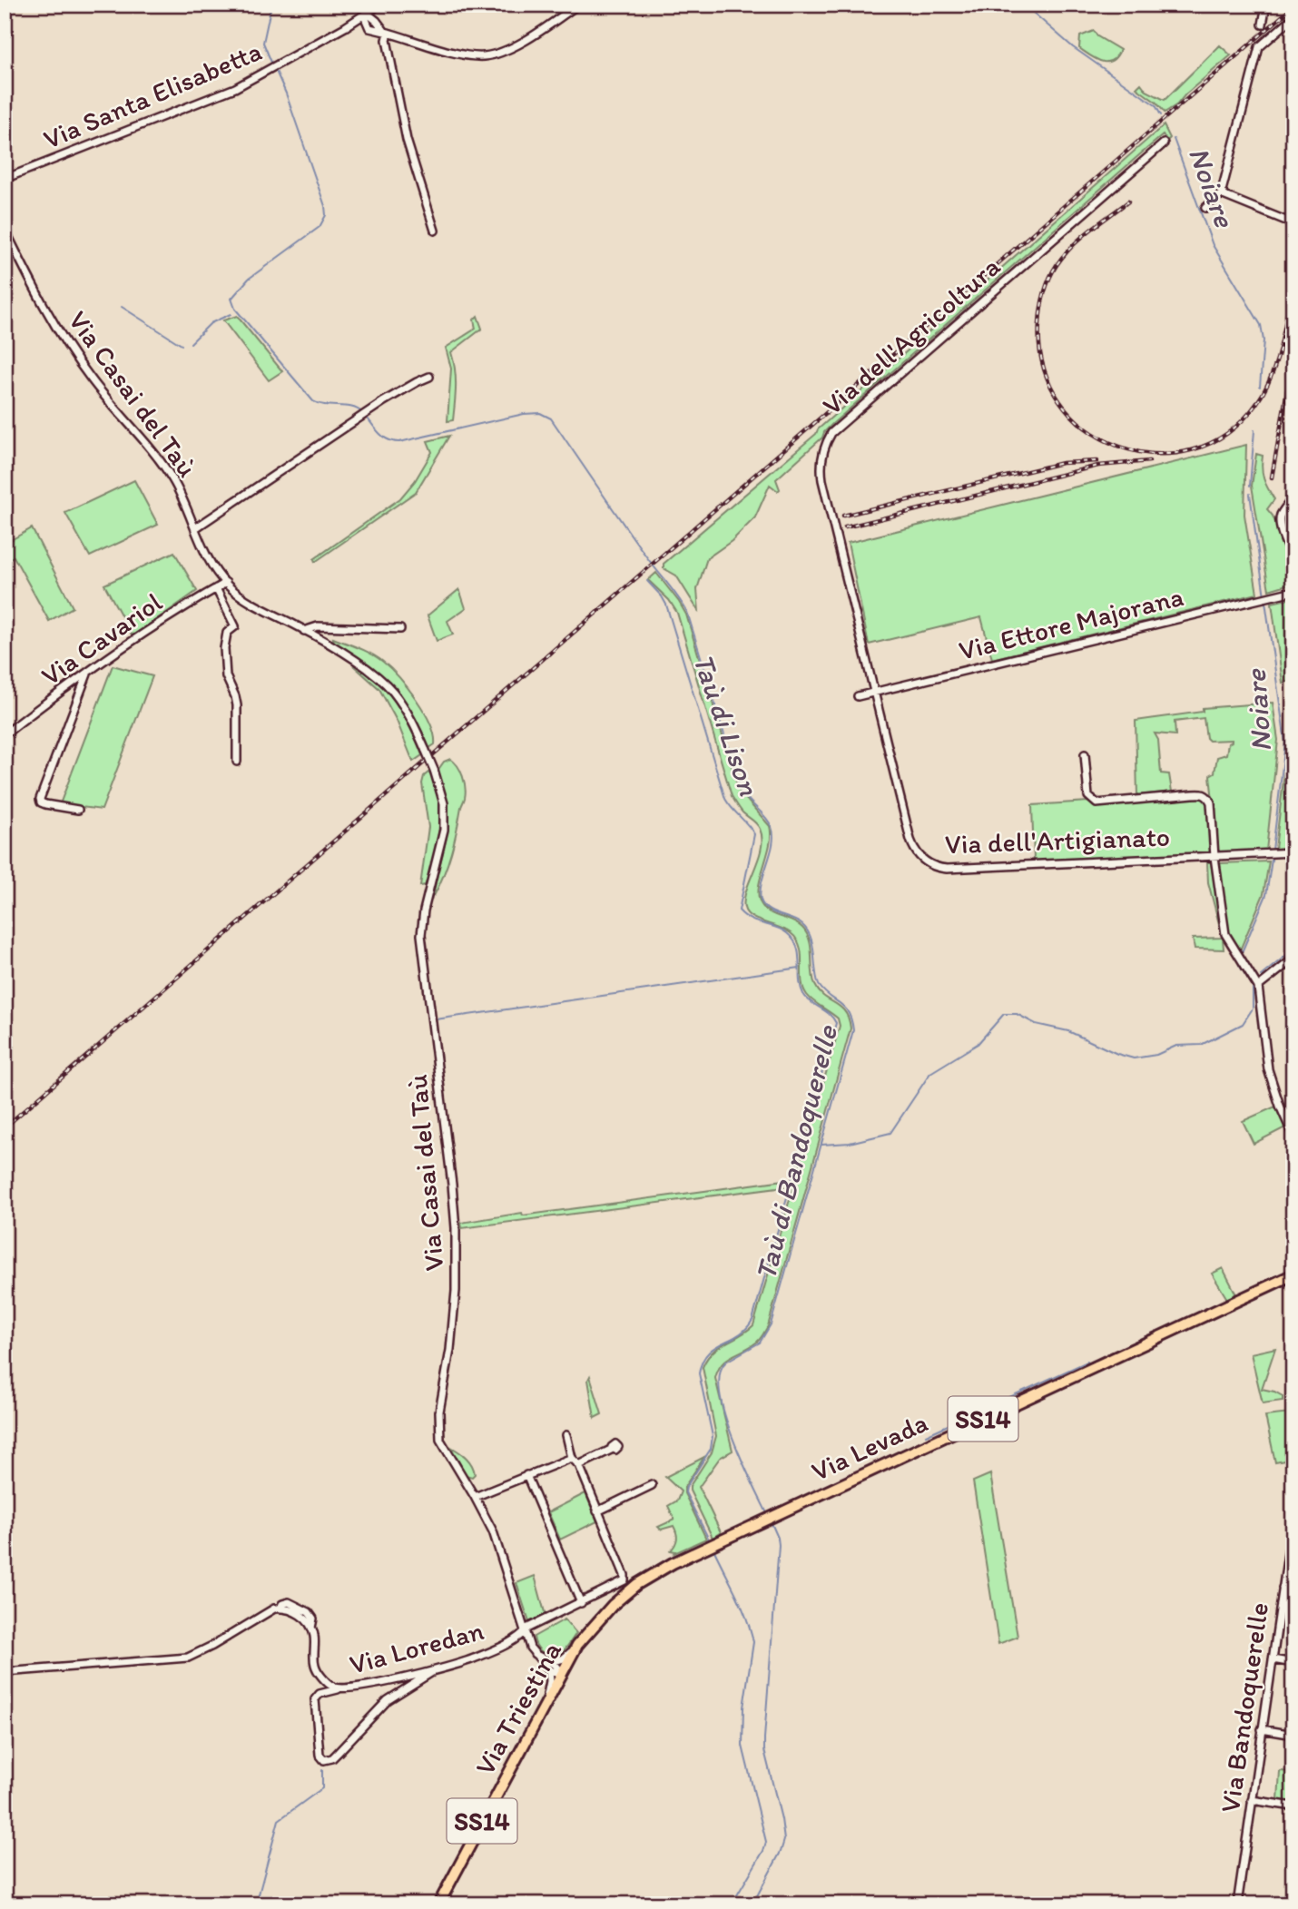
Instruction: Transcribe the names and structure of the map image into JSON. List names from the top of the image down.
{
  "streets": {
    "main road": ["SS14", "Via Levada", "Via Triestina"],
    "street": [
      "Via Santa Elisabetta",
      "Via dell'Agricoltura",
      "Via Casai del Taù",
      "Via Ettore Majorana",
      "Via Cavariol",
      "Via dell'Artigianato",
      "Via Loredan",
      "Via Bandoquerelle"
    ]
  },
  "crossings": [
    ["Via dell'Agricoltura", "Via Ettore Majorana"],
    ["Via dell'Agricoltura", "Via dell'Artigianato"],
    ["Via Casai del Taù", "Via Cavariol"],
    ["Via Casai del Taù", "Via Loredan"],
    ["Via Ettore Majorana", "Via dell'Artigianato"],
    ["Via Levada", "Via Triestina"]
  ],
  "water": ["Noiare", "Taù di Lison", "Taù di Bandoquerelle"]
}
